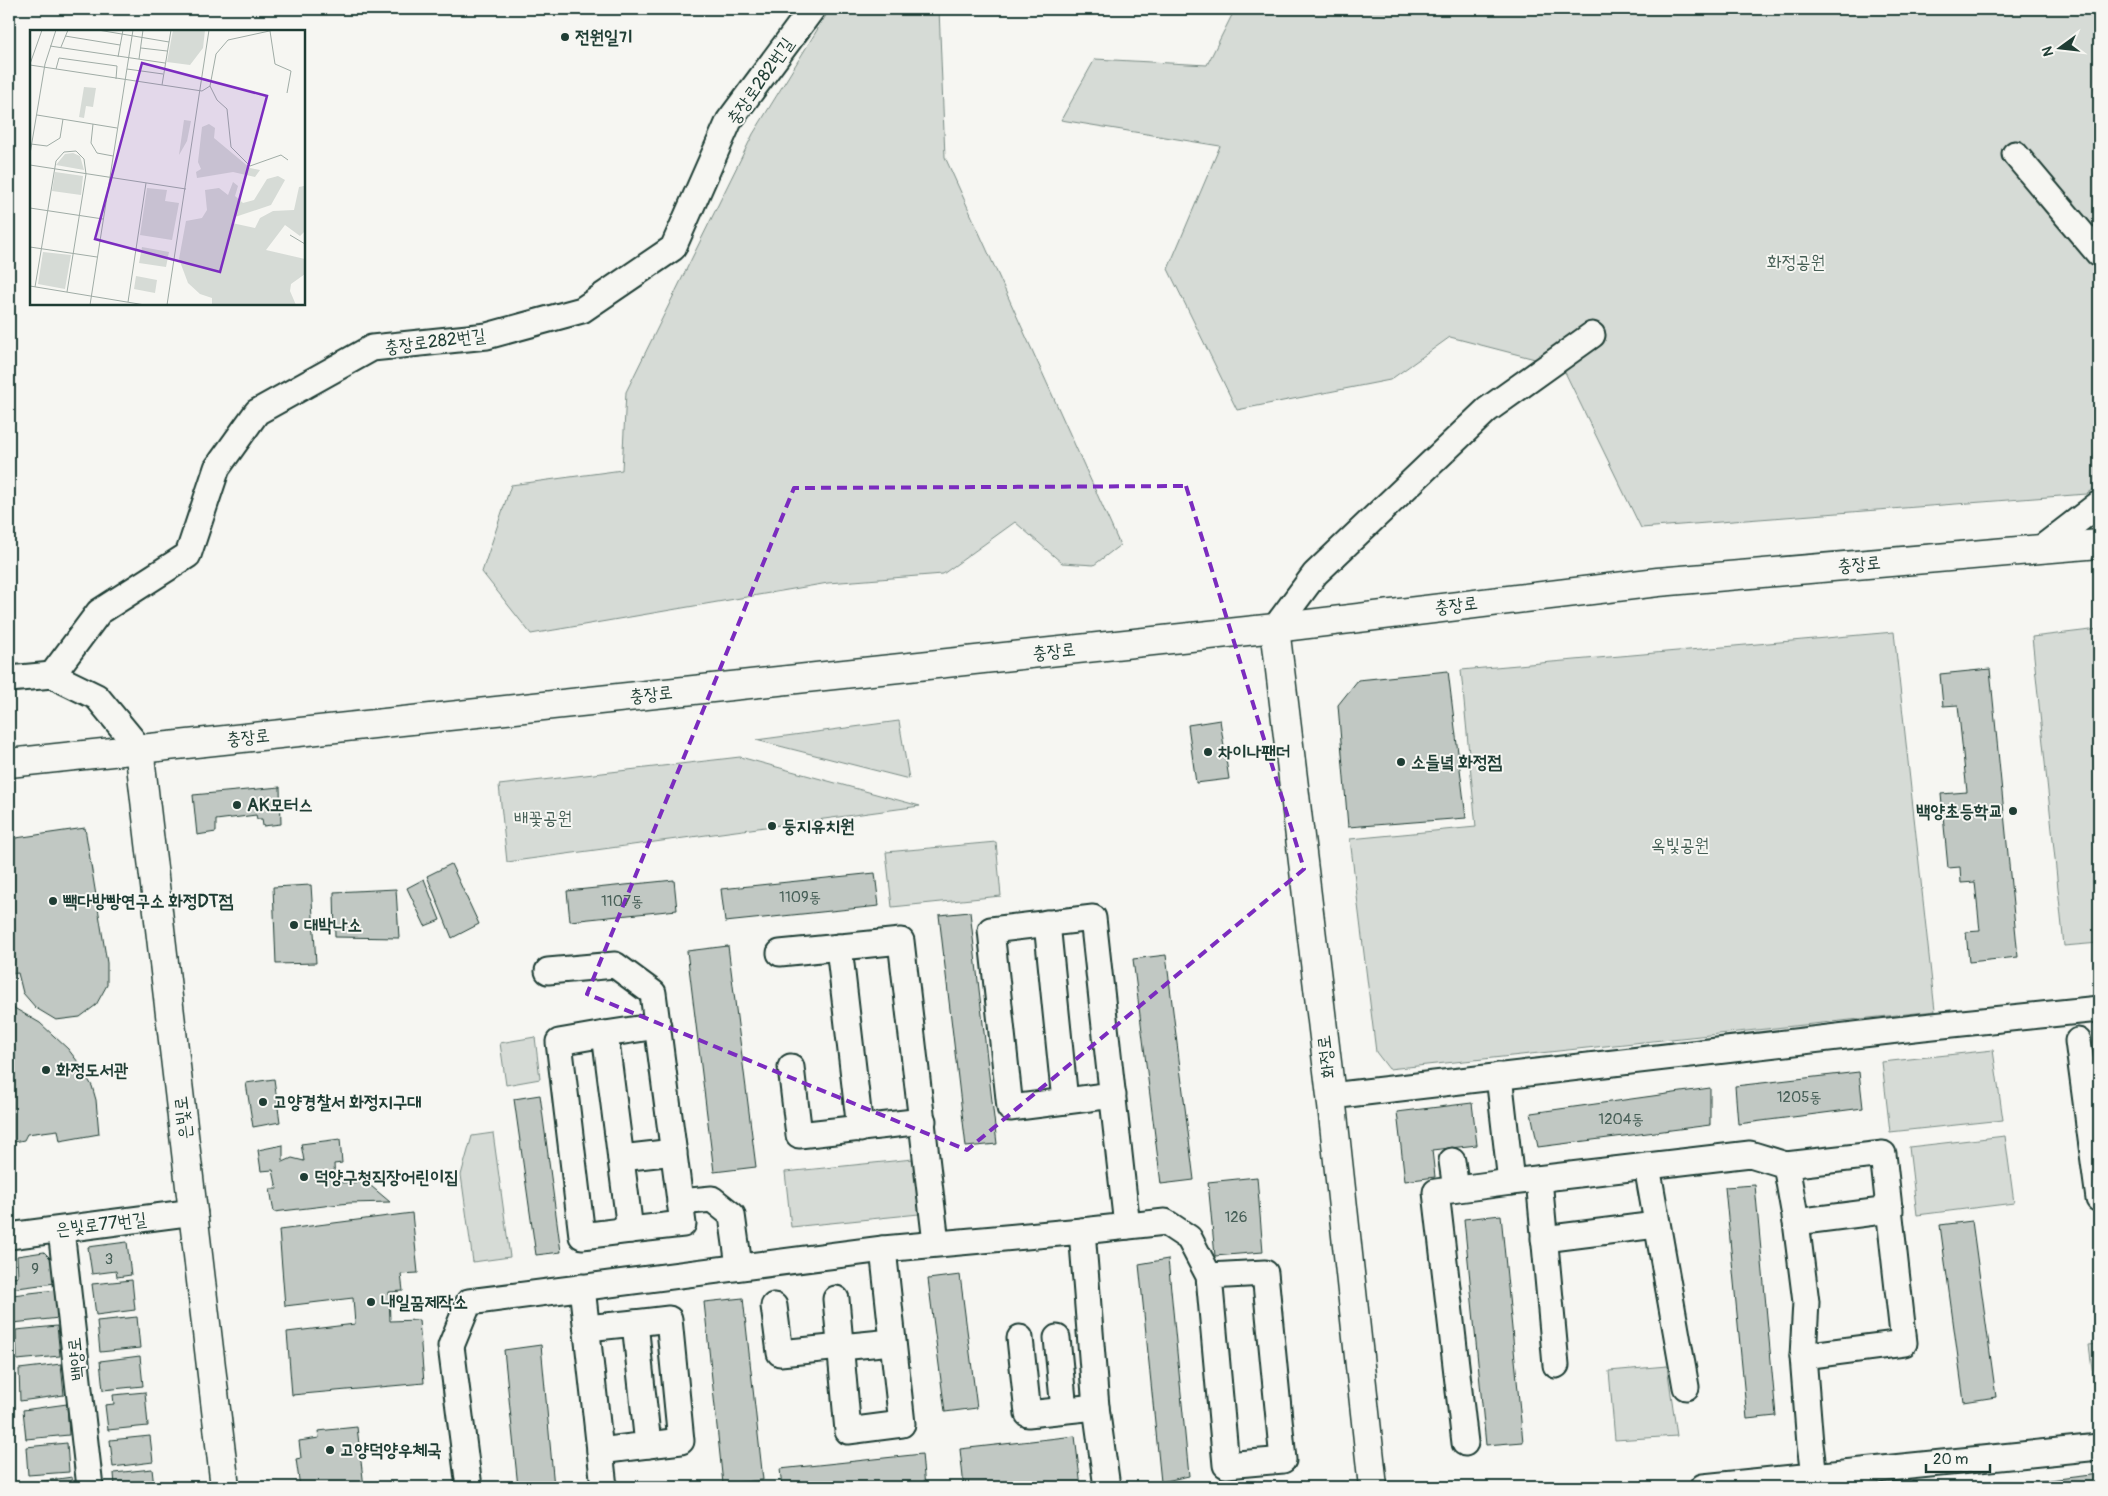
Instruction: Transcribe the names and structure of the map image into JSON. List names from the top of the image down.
{
  "streets": {
    "main road": ["충장로", "화정로", "은빛로"],
    "street": ["충장로282번길", "은빛로77번길", "백양로"]
  },
  "crossings": [
    ["충장로", "화정로"],
    ["충장로", "은빛로"],
    ["은빛로", "은빛로77번길"],
    ["은빛로77번길", "백양로"]
  ],
  "parks": ["화정공원", "배꽃공원", "옥빛공원"],
  "places": [
    "전원일기",
    "차이나팬더",
    "소들녘 화정점",
    "AK모터스",
    "백양초등학교",
    "둥지유치원",
    "빽다방빵연구소 화정DT점",
    "대박나소",
    "화정도서관",
    "고양경찰서 화정지구대",
    "덕양구청직장어린이집",
    "내일꿈제작소",
    "고양덕양우체국"
  ],
  "house_numbers": [
    "1109동",
    "1107동",
    "1205동",
    "1204동",
    "126",
    "3",
    "9"
  ],
  "scale_bar": "20 m",
  "north": "left"
}
